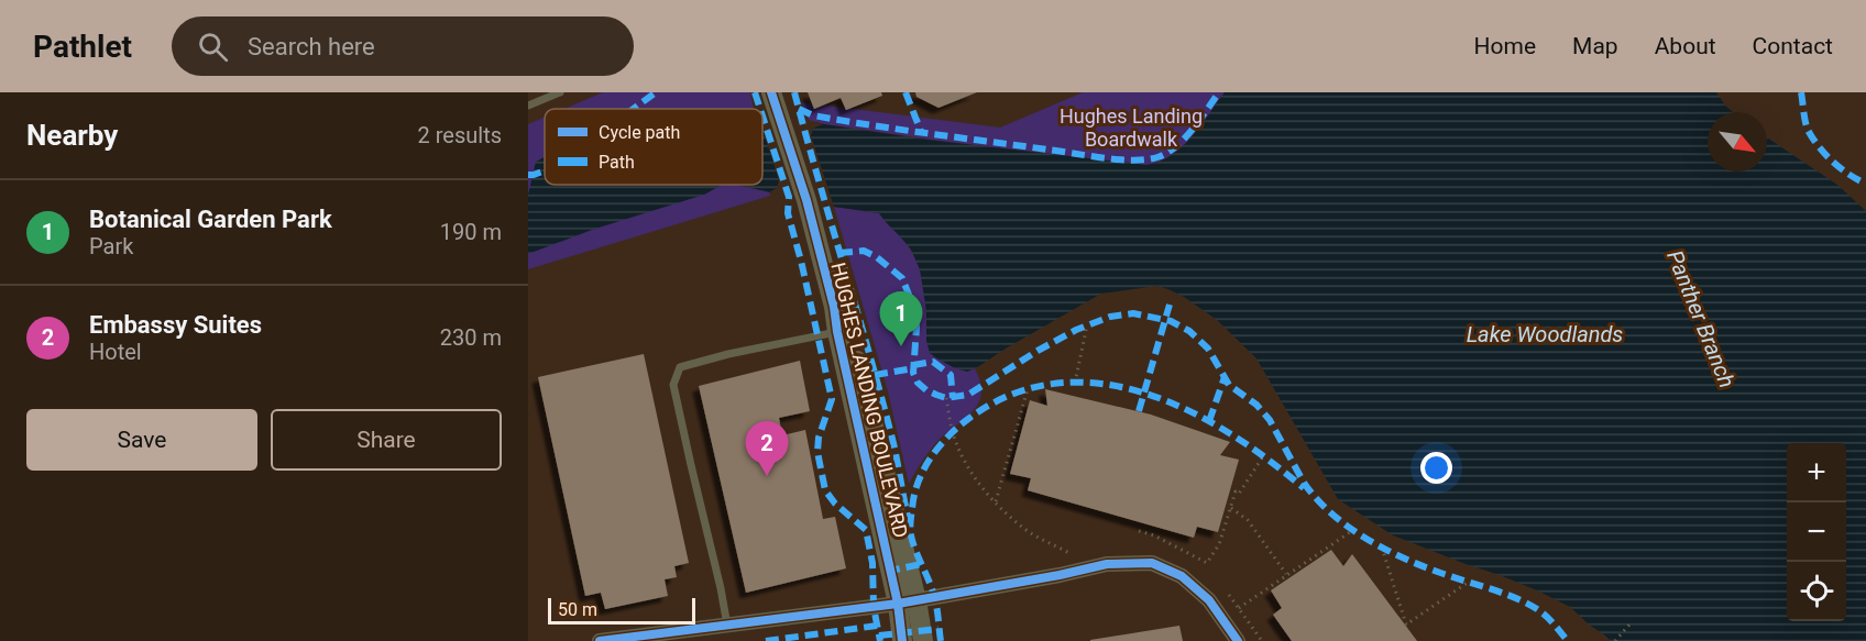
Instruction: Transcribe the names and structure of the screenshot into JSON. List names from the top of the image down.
{
  "streets": {
    "street": ["HUGHES LANDING BOULEVARD"]
  },
  "water": ["Panther Branch", "Lake Woodlands"],
  "parks": ["Hughes Landing Boardwalk"],
  "legend": ["Cycle path", "Path"],
  "scale_bar": "50 m",
  "north": "bottom right",
  "page": {
    "header": "Pathlet",
    "search": "Search here",
    "nav": [
      "Home",
      "Map",
      "About",
      "Contact"
    ],
    "heading": ["Nearby", "2 results"],
    "list": [
      {
        "mark": "1",
        "name": "Botanical Garden Park",
        "note": "Park",
        "value": "190 m"
      },
      {
        "mark": "2",
        "name": "Embassy Suites",
        "note": "Hotel",
        "value": "230 m"
      }
    ],
    "pins": ["1", "2"],
    "buttons": ["Save", "Share"],
    "map_buttons": ["+", "−"],
    "scale": "50 m"
  }
}
